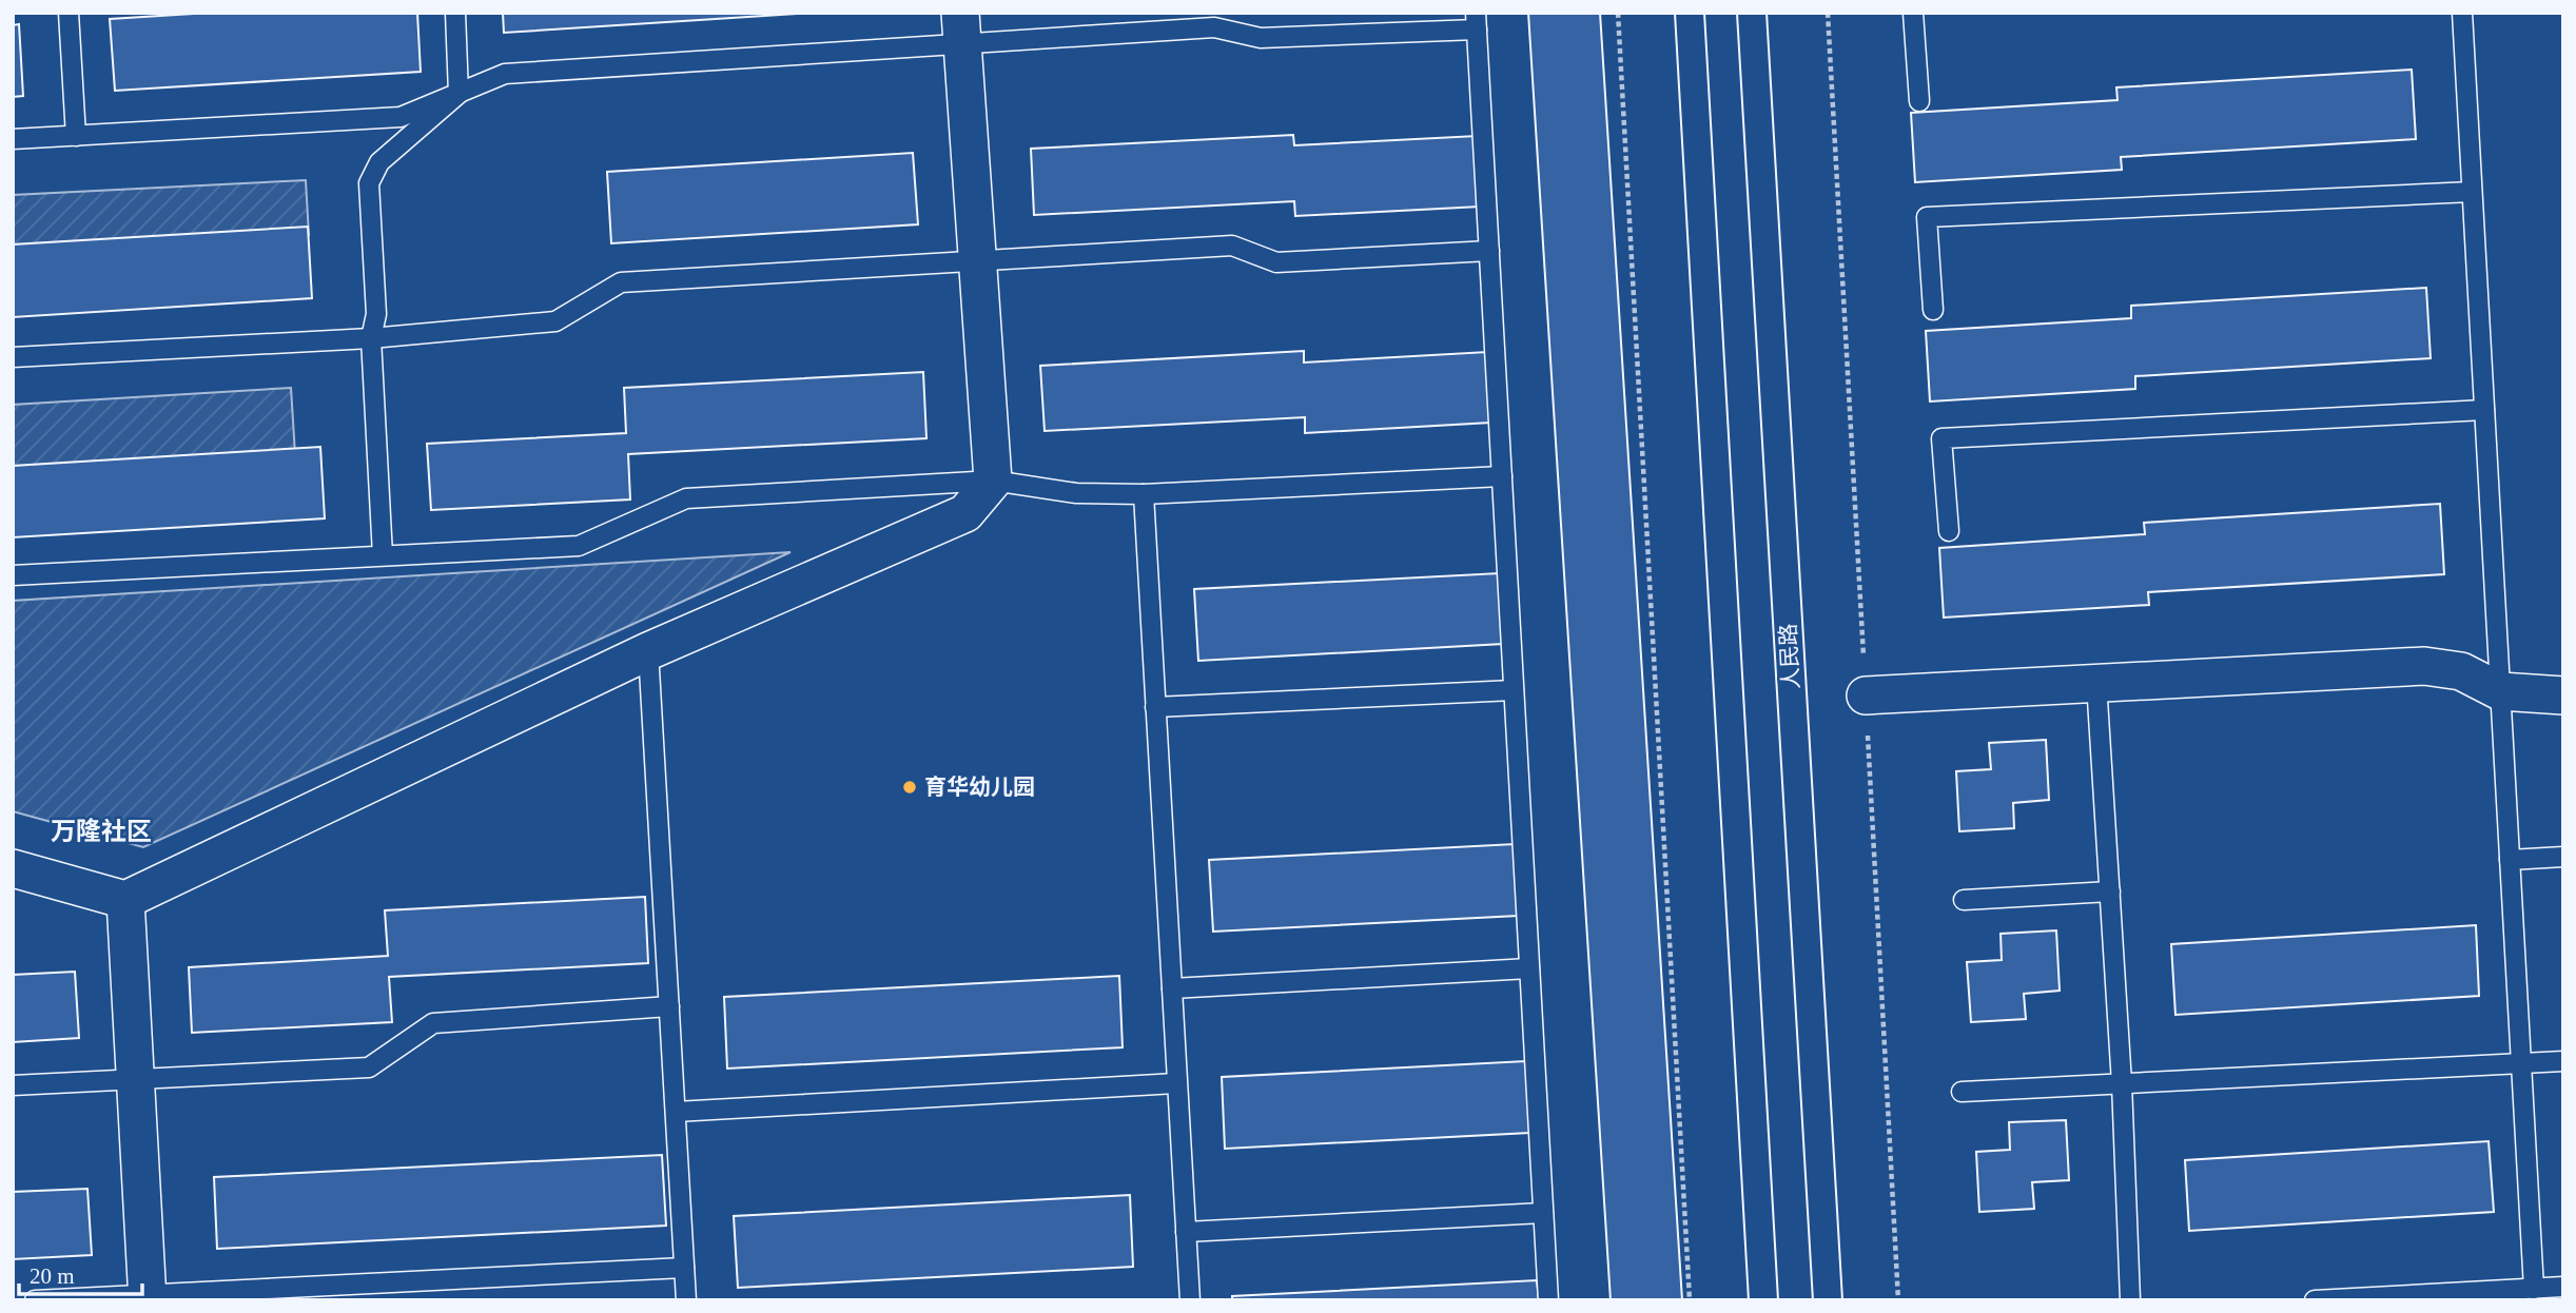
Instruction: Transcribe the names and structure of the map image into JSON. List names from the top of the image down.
{
  "streets": {
    "street": ["人民路"]
  },
  "districts": ["万隆社区"],
  "places": ["育华幼儿园"],
  "scale_bar": "20 m"
}
